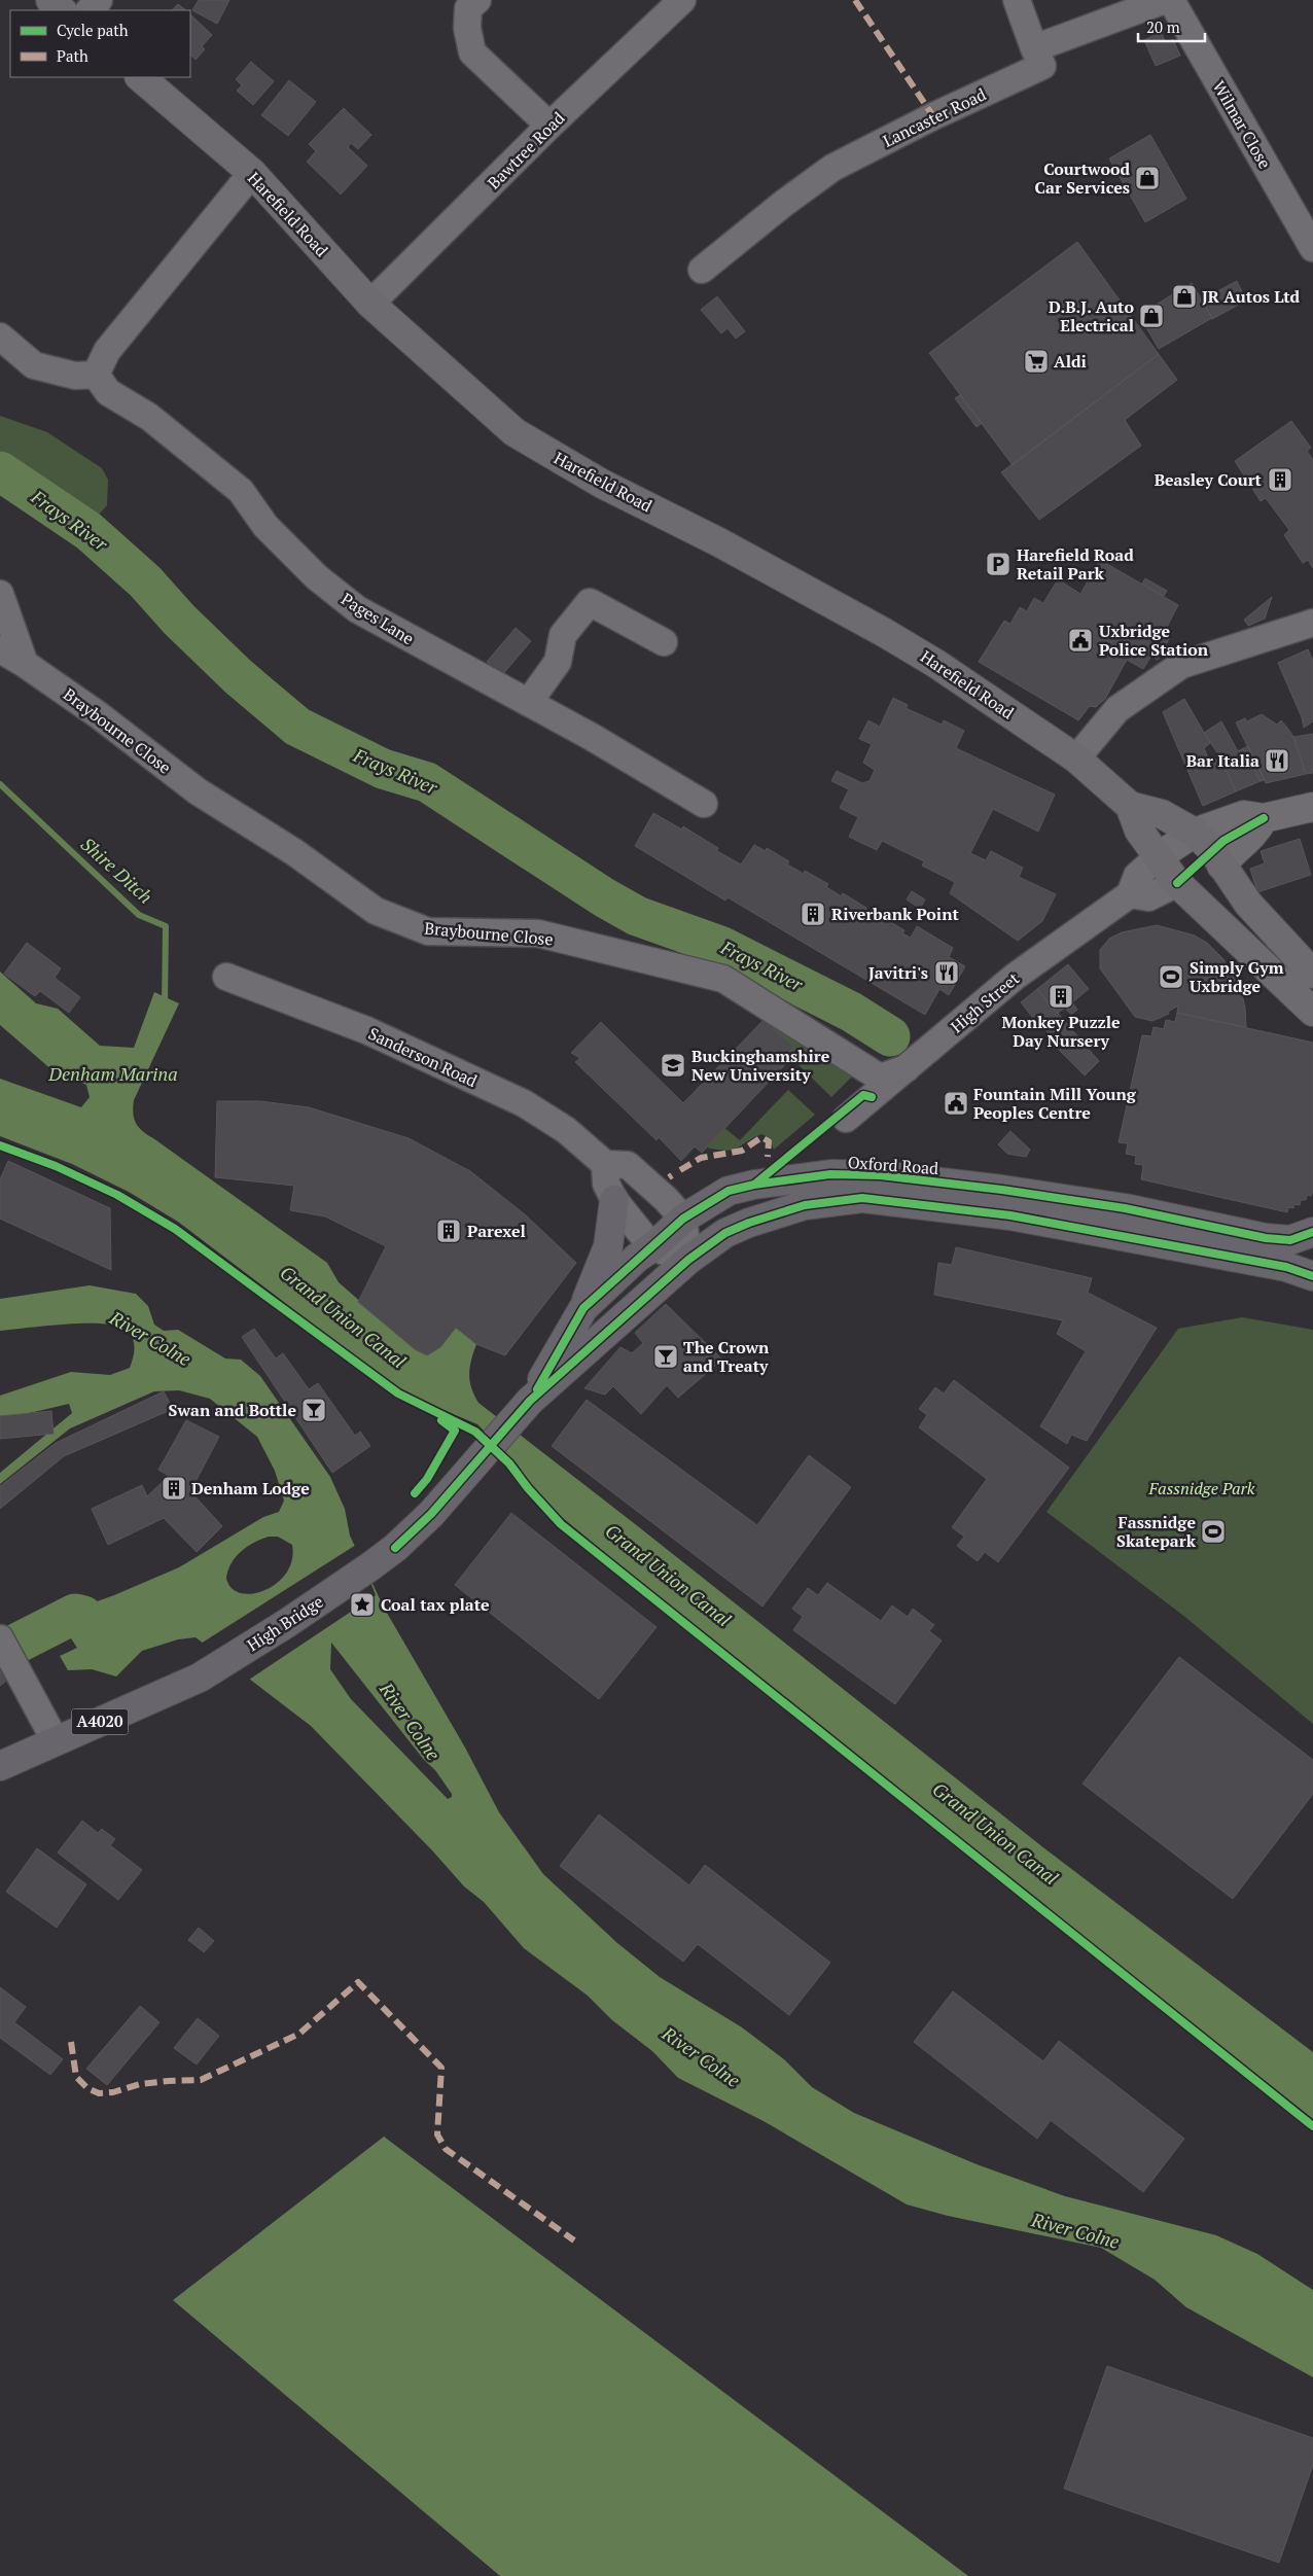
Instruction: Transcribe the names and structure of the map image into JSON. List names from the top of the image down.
{
  "streets": {
    "main road": [
      "Harefield Road",
      "Oxford Road",
      "High Bridge",
      "A4020"
    ],
    "street": [
      "Lancaster Road",
      "Wilmar Close",
      "Bawtree Road",
      "Pages Lane",
      "Braybourne Close",
      "High Street",
      "Sanderson Road"
    ]
  },
  "crossings": [
    ["Bawtree Road", "Harefield Road"],
    ["Harefield Road", "High Street"],
    ["Braybourne Close", "High Street"],
    ["Oxford Road", "High Bridge"],
    ["High Bridge", "A4020"]
  ],
  "water": [
    "Frays River",
    "Shire Ditch",
    "Denham Marina",
    "Grand Union Canal",
    "River Colne"
  ],
  "parks": ["Fassnidge Park"],
  "places": {
    "shop": ["Courtwood Car Services", "JR Autos Ltd", "D.B.J. Auto Electrical"],
    "supermarket": ["Aldi"],
    "building": [
      "Beasley Court",
      "Riverbank Point",
      "Monkey Puzzle Day Nursery",
      "Parexel",
      "Denham Lodge"
    ],
    "parking": ["Harefield Road Retail Park"],
    "public building": ["Uxbridge Police Station", "Fountain Mill Young Peoples Centre"],
    "restaurant": ["Bar Italia", "Javitri's"],
    "sports": ["Simply Gym Uxbridge", "Fassnidge Skatepark"],
    "school or university": ["Buckinghamshire New University"],
    "bar": ["The Crown and Treaty", "Swan and Bottle"],
    "place": ["Coal tax plate"]
  },
  "legend": ["Cycle path", "Path"],
  "scale_bar": "20 m"
}
